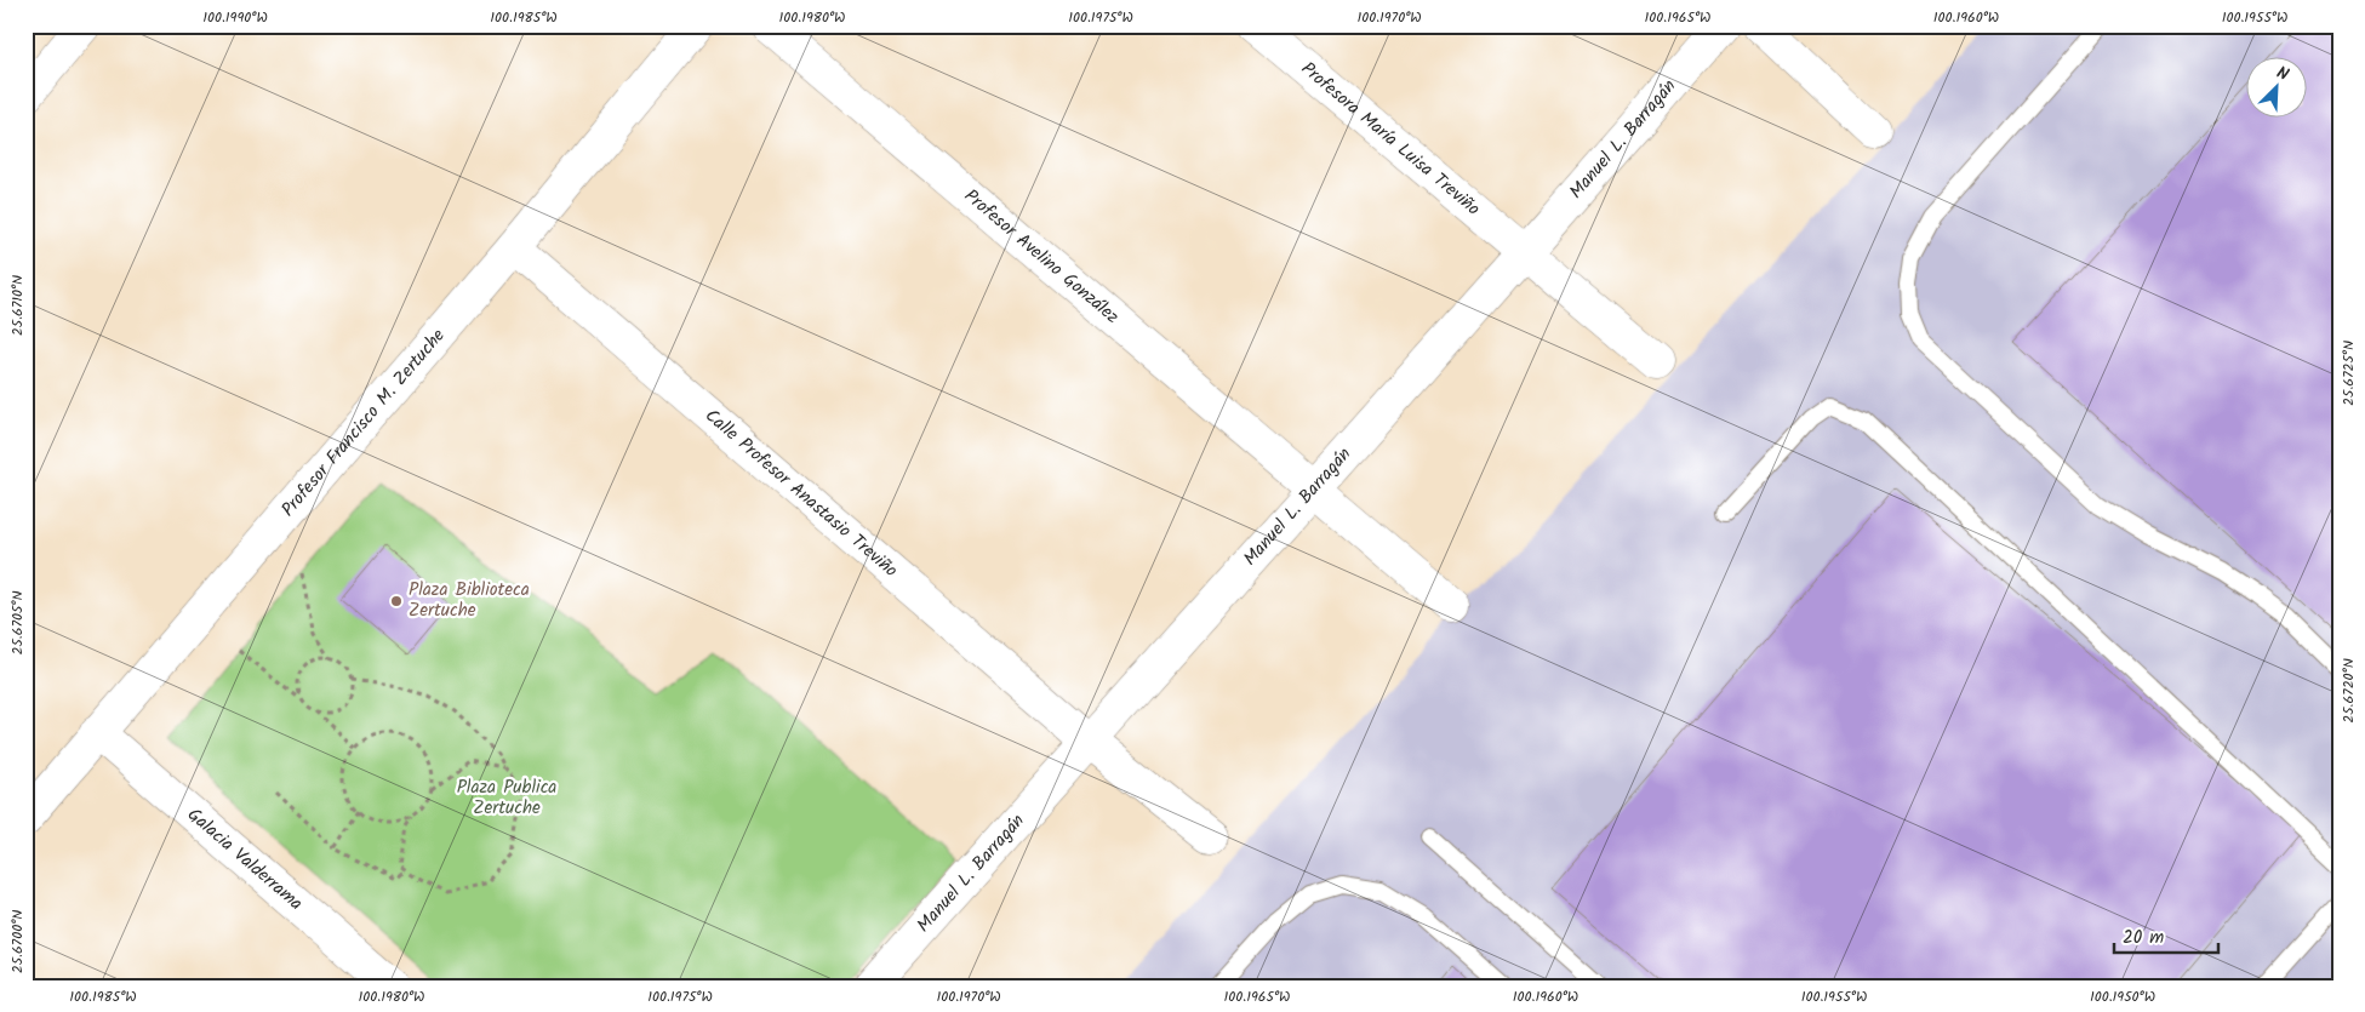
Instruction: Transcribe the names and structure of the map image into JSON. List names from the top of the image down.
{
  "streets": {
    "street": [
      "Profesora María Luisa Treviño",
      "Manuel L. Barragán",
      "Profesor Avelino González",
      "Profesor Francisco M. Zertuche",
      "Calle Profesor Anastasio Treviño",
      "Galacia Valderrama"
    ]
  },
  "crossings": [
    ["Profesora María Luisa Treviño", "Manuel L. Barragán"],
    ["Manuel L. Barragán", "Profesor Avelino González"],
    ["Manuel L. Barragán", "Calle Profesor Anastasio Treviño"],
    ["Profesor Francisco M. Zertuche", "Calle Profesor Anastasio Treviño"],
    ["Profesor Francisco M. Zertuche", "Galacia Valderrama"]
  ],
  "parks": ["Plaza Publica Zertuche"],
  "places": ["Plaza Biblioteca Zertuche"],
  "scale_bar": "20 m",
  "north": "top right",
  "coordinates": [
    "100.1990°W",
    "100.1985°W",
    "100.1980°W",
    "100.1975°W",
    "100.1970°W",
    "100.1965°W",
    "100.1960°W",
    "100.1955°W",
    "25.6710°N",
    "25.6725°N",
    "25.6705°N",
    "25.6720°N",
    "25.6700°N",
    "100.1950°W"
  ]
}
